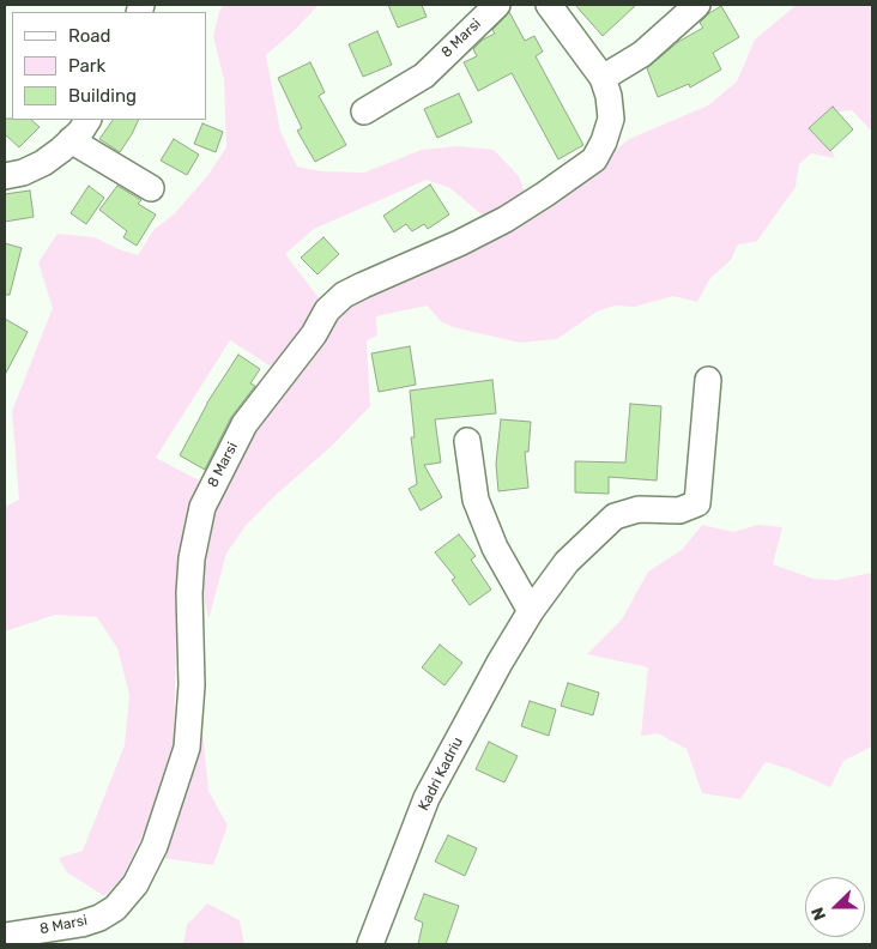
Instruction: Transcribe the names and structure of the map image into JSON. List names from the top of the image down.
{
  "streets": {
    "street": ["8 Marsi", "Kadri Kadriu"]
  },
  "legend": ["Road", "Park", "Building"],
  "north": "left"
}
